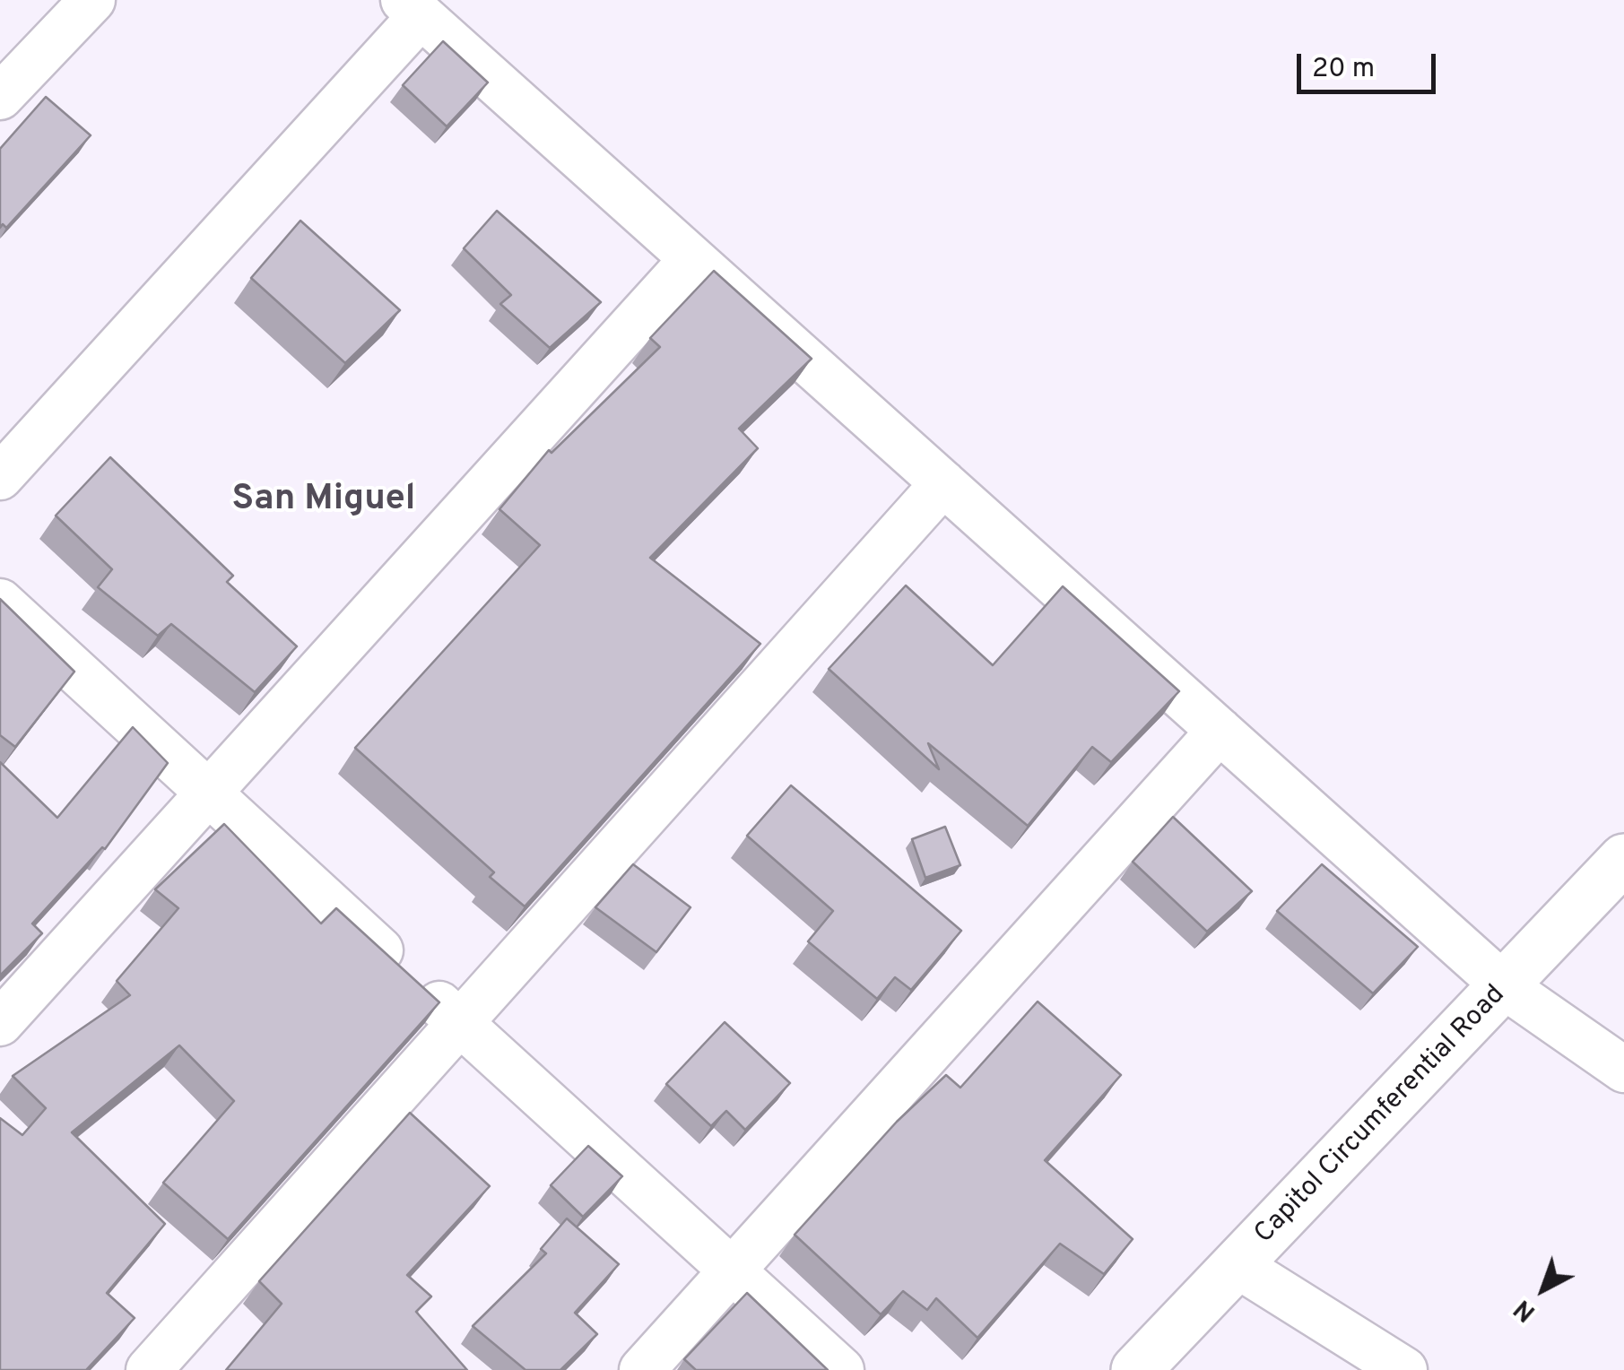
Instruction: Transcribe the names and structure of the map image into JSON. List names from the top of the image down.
{
  "streets": {
    "main road": ["Capitol Circumferential Road"]
  },
  "districts": ["San Miguel"],
  "scale_bar": "20 m",
  "north": "bottom left"
}
